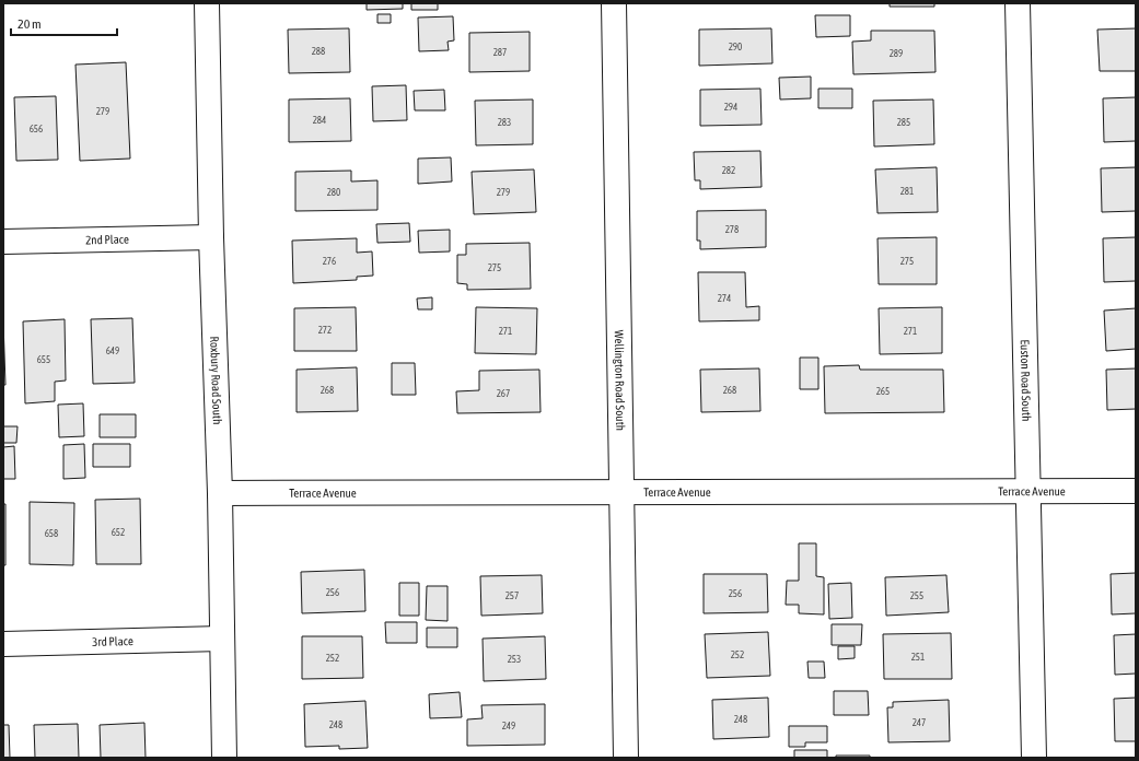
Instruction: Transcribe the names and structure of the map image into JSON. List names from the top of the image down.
{
  "streets": {
    "street": [
      "2nd Place",
      "Roxbury Road South",
      "Wellington Road South",
      "Euston Road South",
      "Terrace Avenue",
      "3rd Place"
    ]
  },
  "crossings": [
    ["2nd Place", "Roxbury Road South"],
    ["Roxbury Road South", "Terrace Avenue"],
    ["Roxbury Road South", "3rd Place"],
    ["Wellington Road South", "Terrace Avenue"],
    ["Euston Road South", "Terrace Avenue"]
  ],
  "house_numbers": [
    "290",
    "288",
    "287",
    "289",
    "294",
    "279",
    "284",
    "283",
    "285",
    "656",
    "282",
    "281",
    "280",
    "279",
    "278",
    "276",
    "275",
    "275",
    "274",
    "272",
    "271",
    "271",
    "649",
    "655",
    "268",
    "268",
    "265",
    "267",
    "652",
    "658",
    "256",
    "256",
    "257",
    "255",
    "252",
    "251",
    "252",
    "253",
    "248",
    "247",
    "248",
    "249"
  ],
  "scale_bar": "20 m"
}
